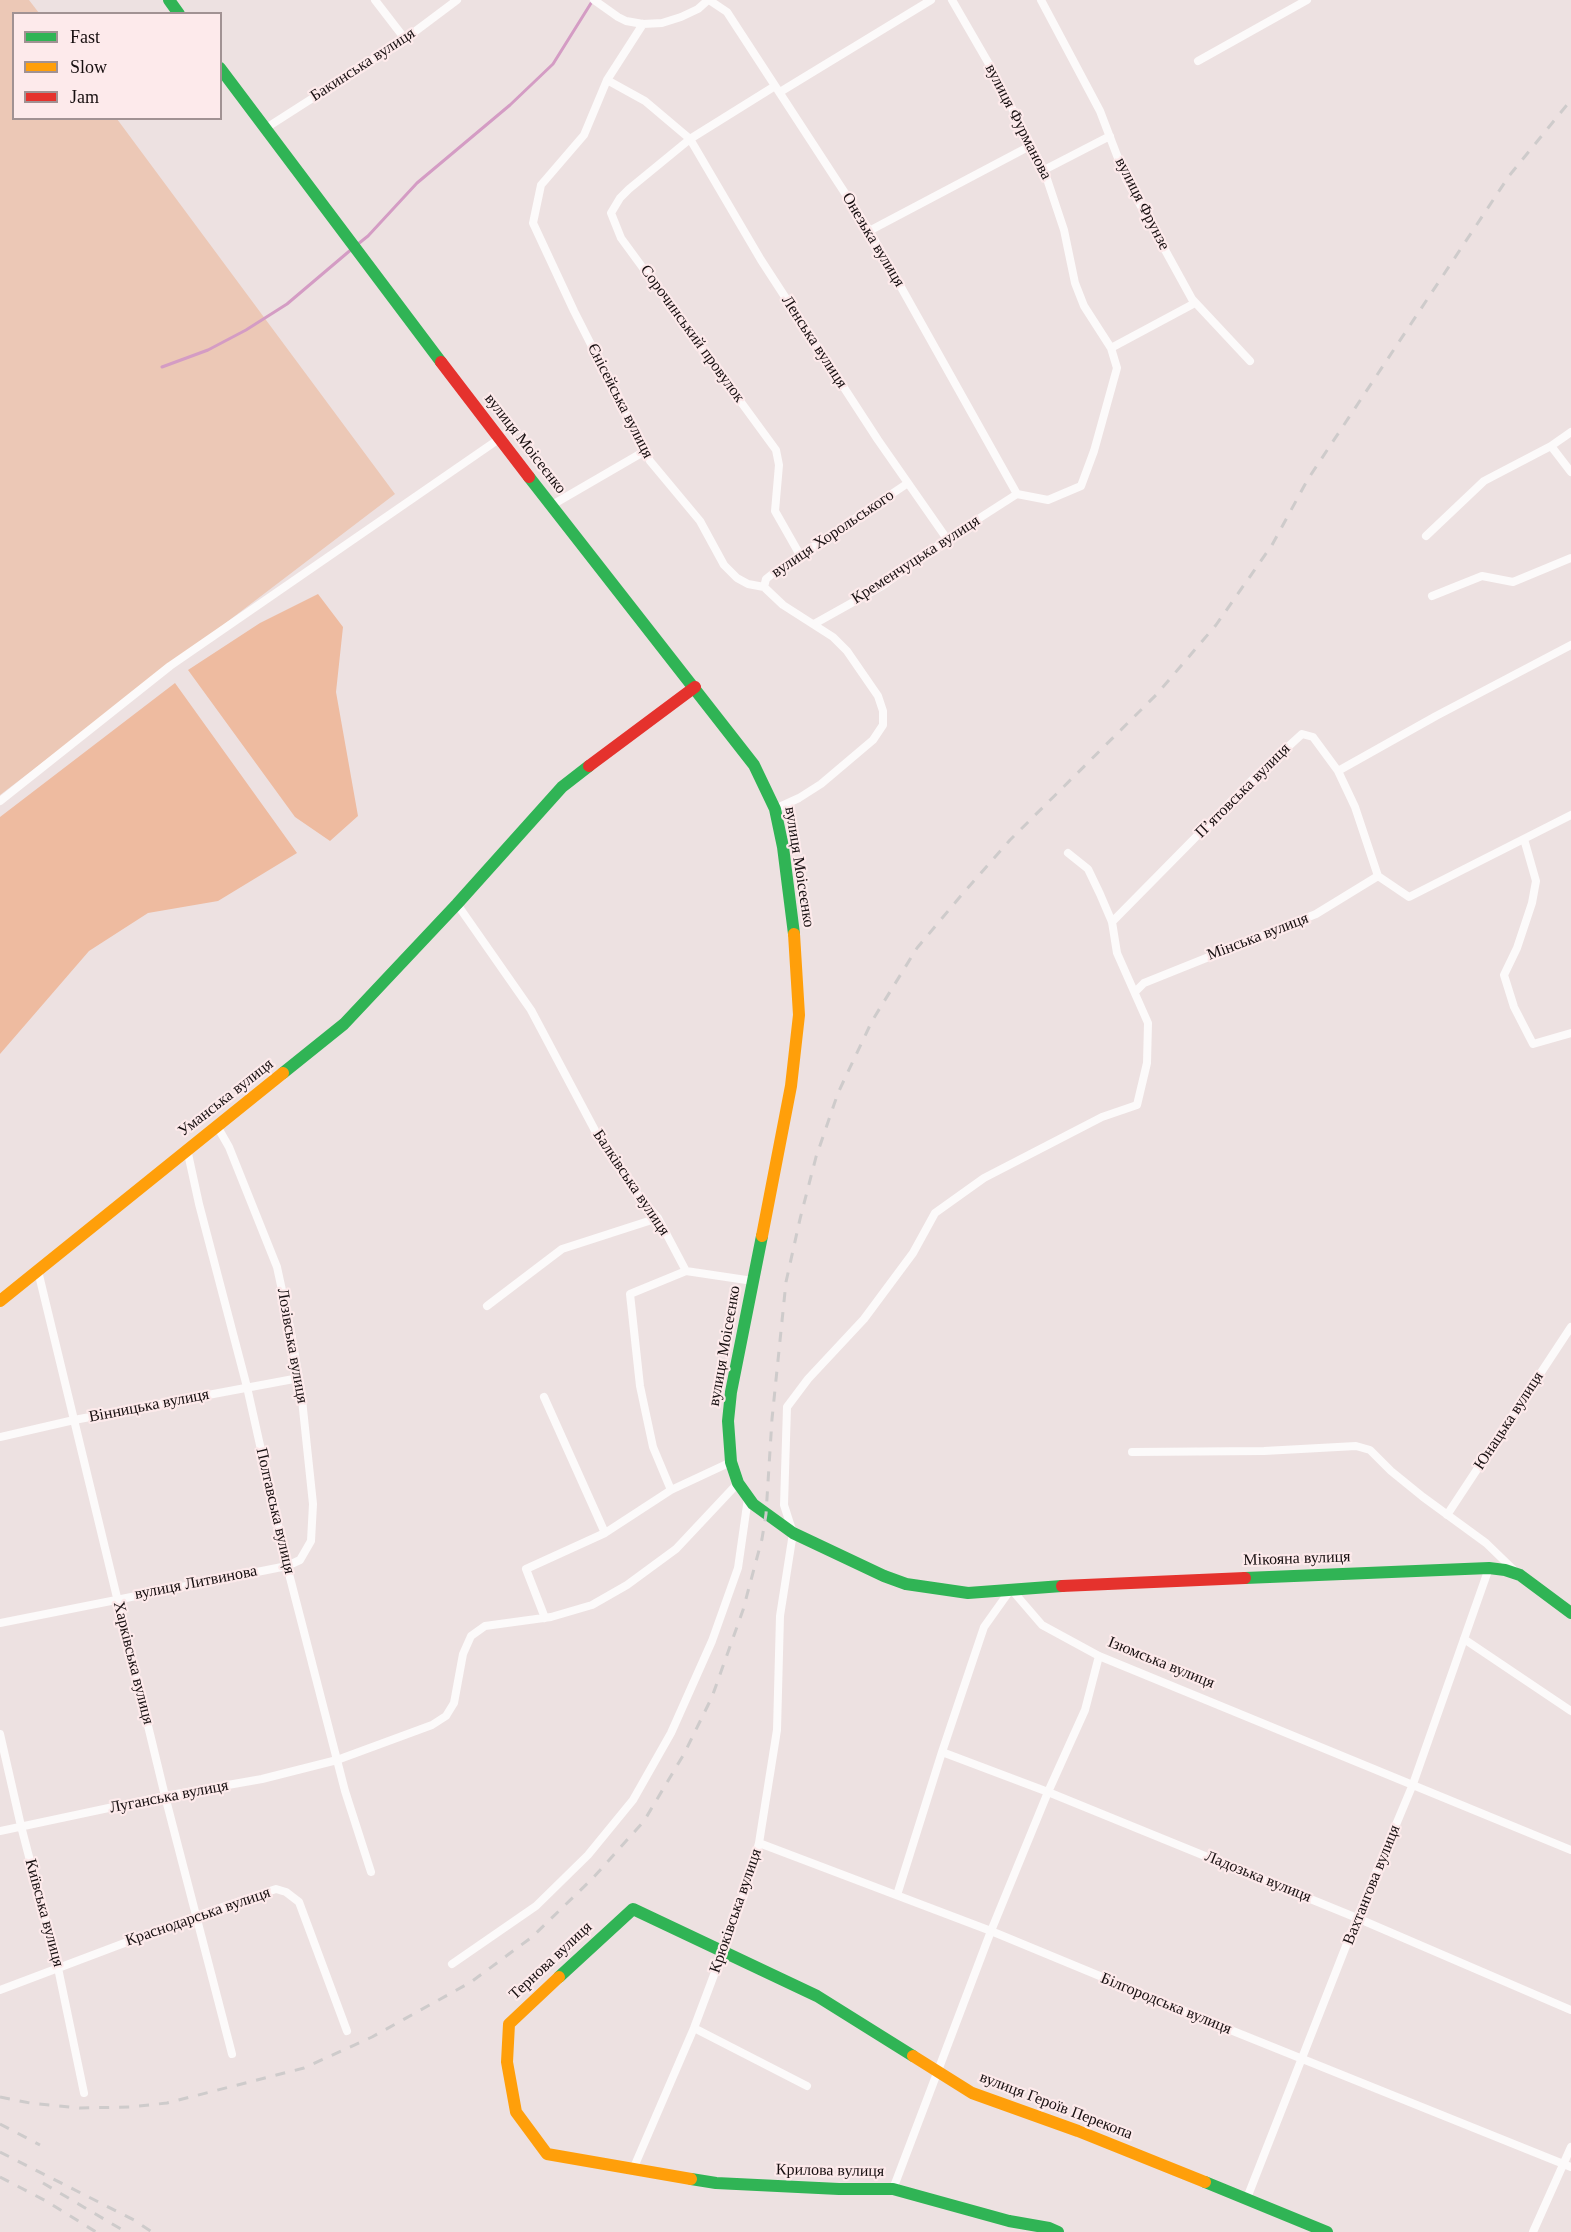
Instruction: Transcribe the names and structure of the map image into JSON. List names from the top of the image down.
{
  "streets": {
    "street": [
      "Бакинська вулиця",
      "вулиця Фурманова",
      "вулиця Фрунзе",
      "Онезька вулиця",
      "Сорочинський провулок",
      "Ленська вулиця",
      "Єнісейська вулиця",
      "вулиця Моісеєнко",
      "вулиця Хорольського",
      "Кременчуцька вулиця",
      "П’ятовська вулиця",
      "Мінська вулиця",
      "Уманська вулиця",
      "Балківська вулиця",
      "Лозівська вулиця",
      "Вінницька вулиця",
      "Юнацька вулиця",
      "Полтавська вулиця",
      "Мікояна вулиця",
      "вулиця Литвинова",
      "Харківська вулиця",
      "Ізюмська вулиця",
      "Луганська вулиця",
      "Ладозька вулиця",
      "Вахтангова вулиця",
      "Крюківська вулиця",
      "Київська вулиця",
      "Краснодарська вулиця",
      "Тернова вулиця",
      "Білгородська вулиця",
      "вулиця Героїв Перекопа",
      "Крилова вулиця"
    ]
  },
  "crossings": [
    ["Бакинська вулиця", "вулиця Моісеєнко"],
    ["Онезька вулиця", "Кременчуцька вулиця"],
    ["Сорочинський провулок", "Ленська вулиця"],
    ["Сорочинський провулок", "вулиця Хорольського"],
    ["Ленська вулиця", "Єнісейська вулиця"],
    ["Ленська вулиця", "вулиця Хорольського"],
    ["Ленська вулиця", "Кременчуцька вулиця"],
    ["Єнісейська вулиця", "вулиця Моісеєнко"],
    ["Єнісейська вулиця", "вулиця Хорольського"],
    ["Єнісейська вулиця", "Кременчуцька вулиця"],
    ["вулиця Моісеєнко", "Уманська вулиця"],
    ["Уманська вулиця", "Балківська вулиця"],
    ["Уманська вулиця", "Лозівська вулиця"],
    ["Уманська вулиця", "Полтавська вулиця"],
    ["Уманська вулиця", "Харківська вулиця"],
    ["Лозівська вулиця", "Вінницька вулиця"],
    ["Лозівська вулиця", "Полтавська вулиця"],
    ["Лозівська вулиця", "вулиця Литвинова"],
    ["Вінницька вулиця", "Полтавська вулиця"],
    ["Вінницька вулиця", "Харківська вулиця"],
    ["Полтавська вулиця", "вулиця Литвинова"],
    ["Полтавська вулиця", "Луганська вулиця"],
    ["Мікояна вулиця", "Ізюмська вулиця"],
    ["Мікояна вулиця", "Вахтангова вулиця"],
    ["вулиця Литвинова", "Харківська вулиця"],
    ["Харківська вулиця", "Луганська вулиця"],
    ["Харківська вулиця", "Краснодарська вулиця"],
    ["Ізюмська вулиця", "Вахтангова вулиця"],
    ["Луганська вулиця", "Київська вулиця"],
    ["Ладозька вулиця", "Вахтангова вулиця"],
    ["Вахтангова вулиця", "Білгородська вулиця"],
    ["Вахтангова вулиця", "вулиця Героїв Перекопа"],
    ["Крюківська вулиця", "Тернова вулиця"],
    ["Крюківська вулиця", "Білгородська вулиця"],
    ["Крюківська вулиця", "вулиця Героїв Перекопа"],
    ["Крюківська вулиця", "Крилова вулиця"],
    ["Київська вулиця", "Краснодарська вулиця"],
    ["Тернова вулиця", "вулиця Героїв Перекопа"],
    ["Тернова вулиця", "Крилова вулиця"]
  ],
  "legend": ["Fast", "Slow", "Jam"]
}
